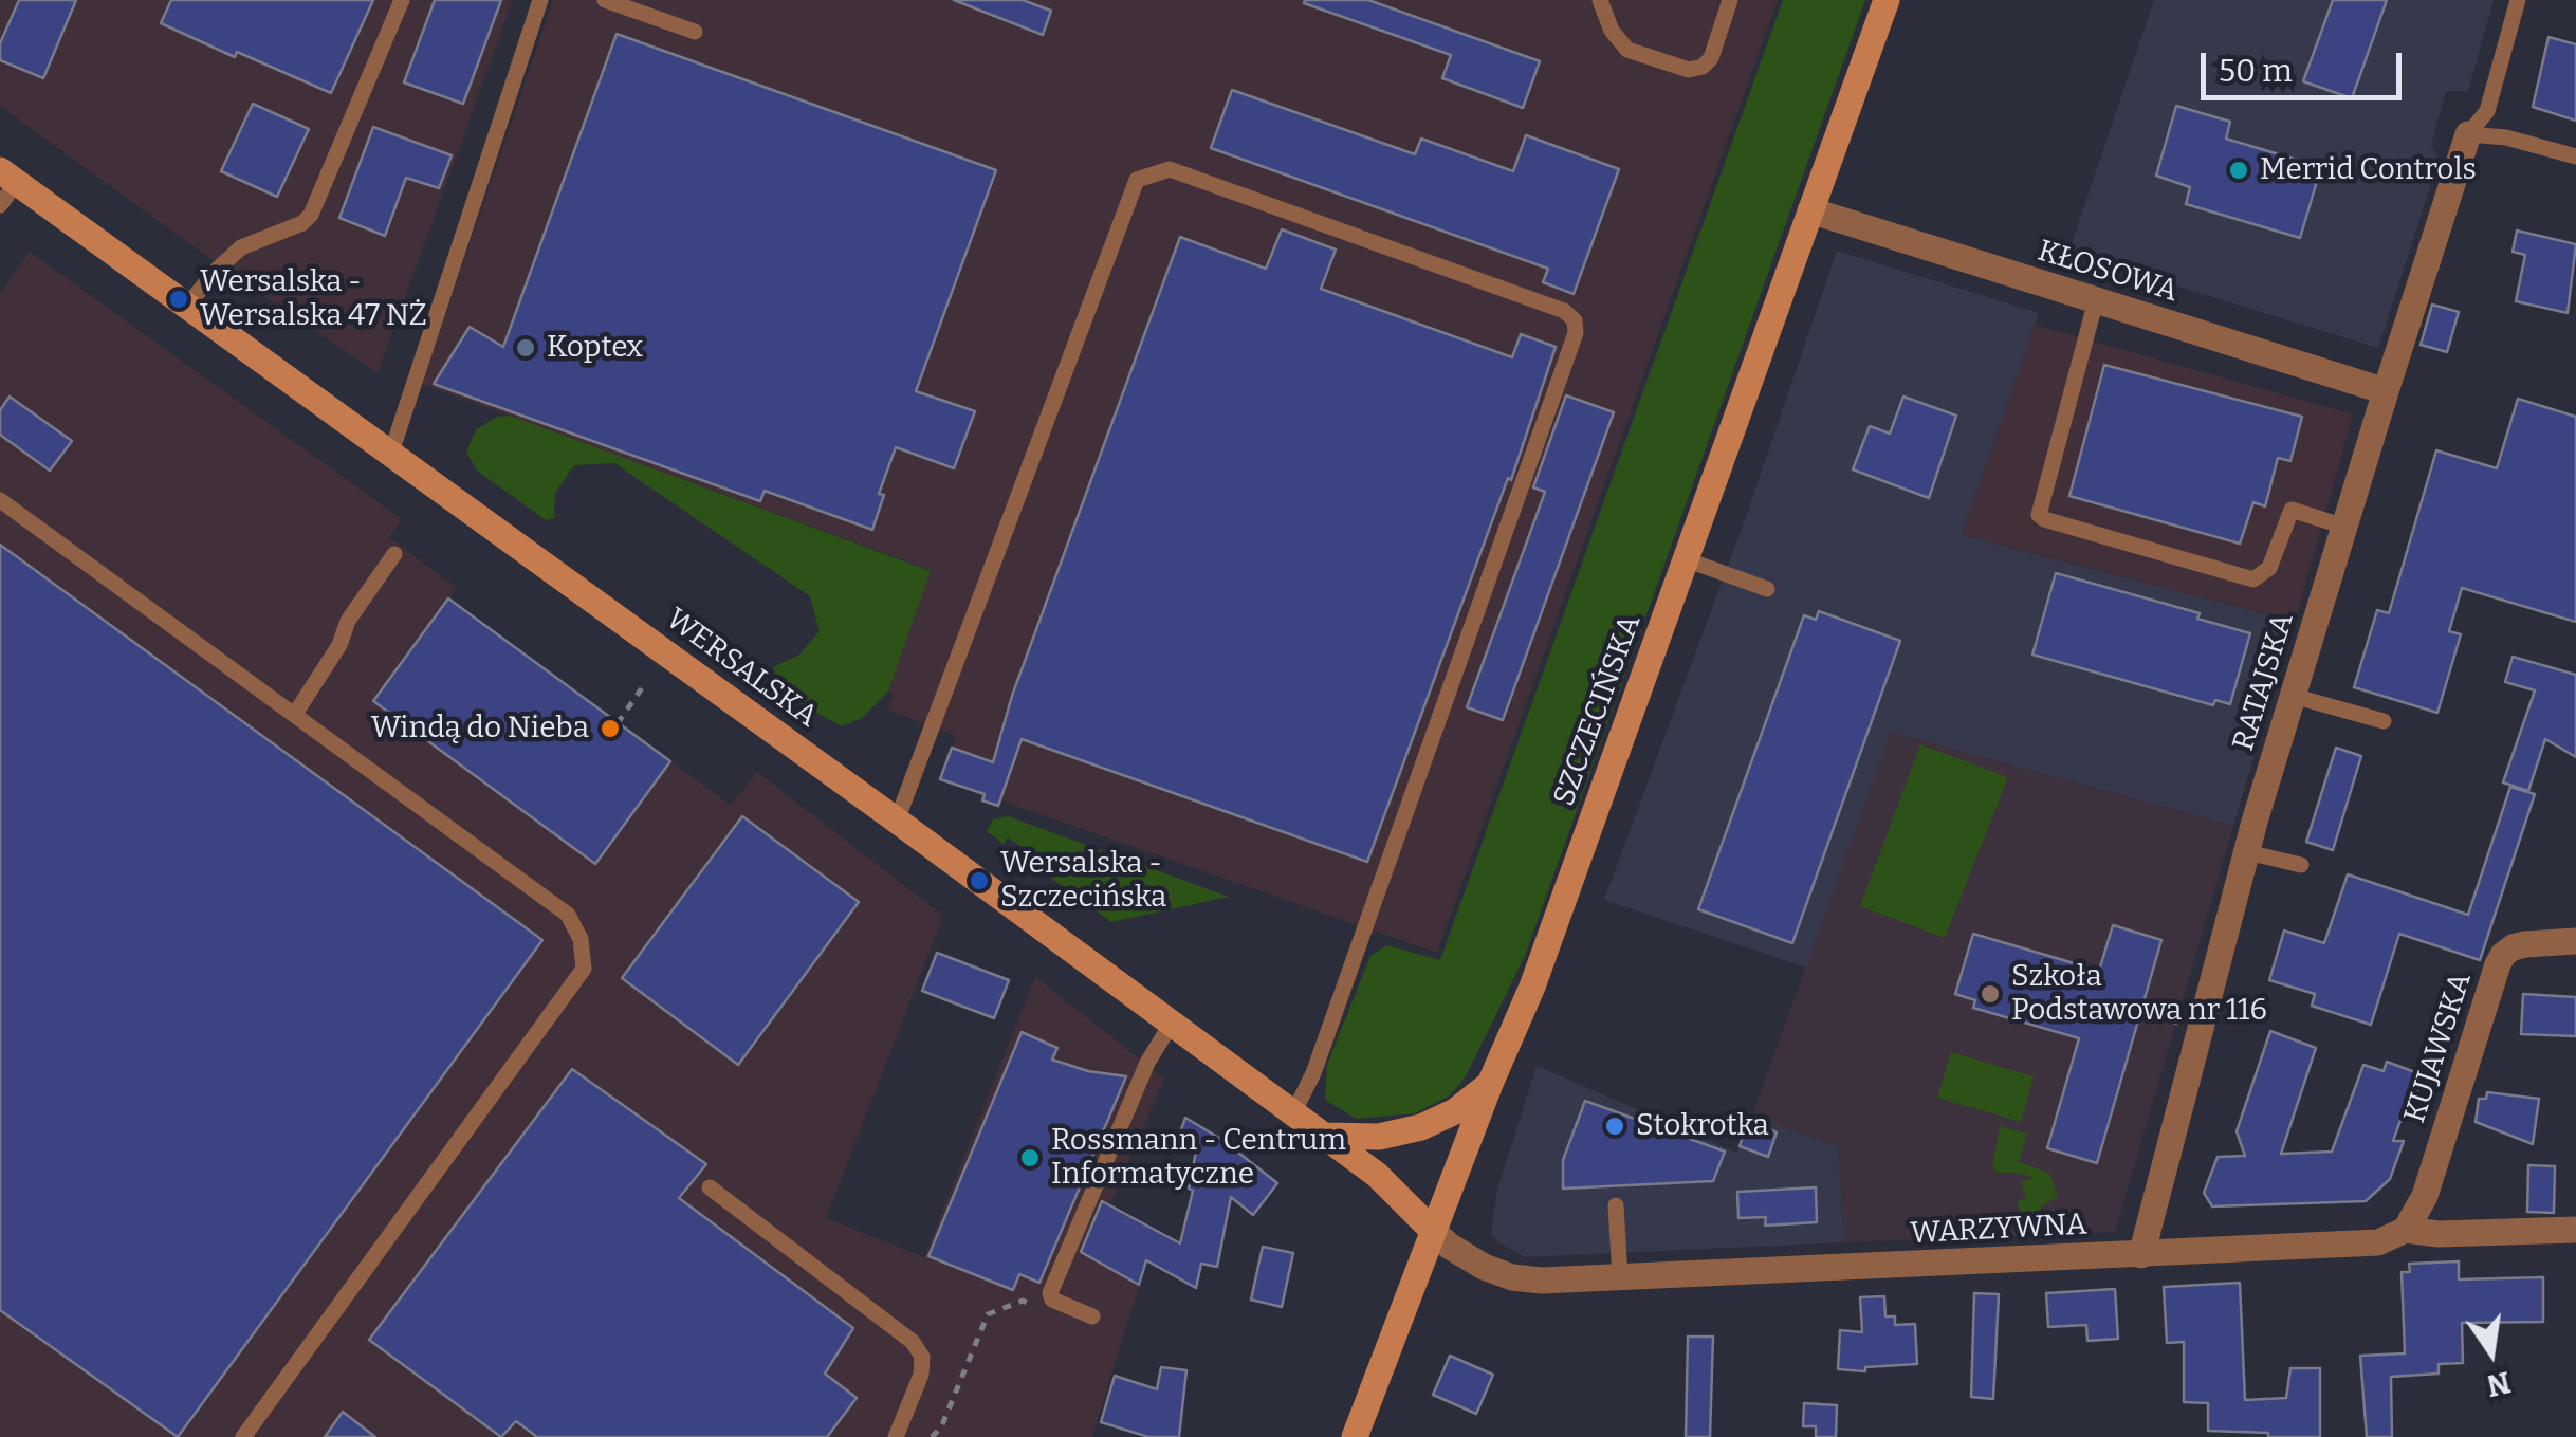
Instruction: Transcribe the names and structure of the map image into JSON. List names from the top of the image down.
{
  "streets": {
    "street": [
      "KŁOSOWA",
      "WERSALSKA",
      "RATAJSKA",
      "SZCZECIŃSKA",
      "KUJAWSKA",
      "WARZYWNA"
    ]
  },
  "crossings": [
    ["KŁOSOWA", "RATAJSKA"],
    ["KŁOSOWA", "SZCZECIŃSKA"],
    ["WERSALSKA", "SZCZECIŃSKA"],
    ["WERSALSKA", "WARZYWNA"],
    ["RATAJSKA", "WARZYWNA"],
    ["SZCZECIŃSKA", "WARZYWNA"],
    ["KUJAWSKA", "WARZYWNA"]
  ],
  "places": [
    "Merrid Controls",
    "Wersalska - Wersalska 47 NŻ",
    "Koptex",
    "Windą do Nieba",
    "Wersalska - Szczecińska",
    "Szkoła Podstawowa nr 116",
    "Stokrotka",
    "Rossmann - Centrum Informatyczne"
  ],
  "scale_bar": "50 m",
  "north": "bottom"
}
